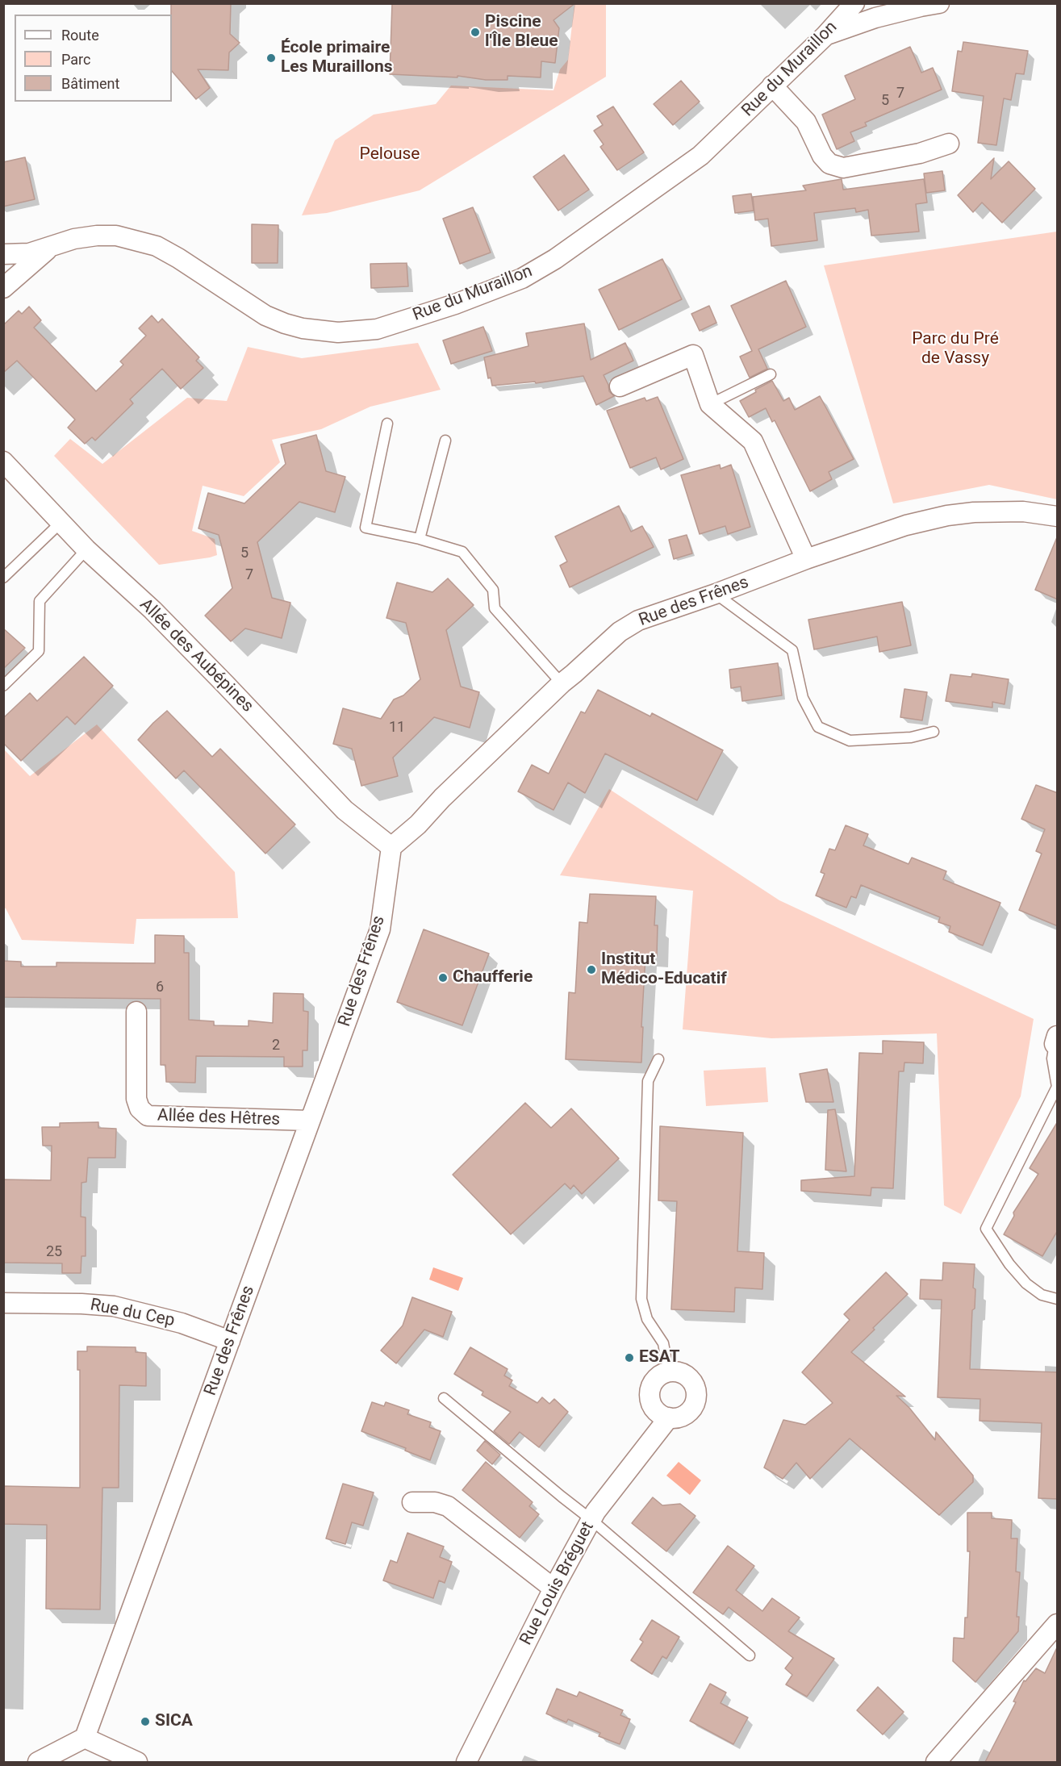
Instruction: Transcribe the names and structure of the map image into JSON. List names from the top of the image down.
{
  "streets": {
    "street": [
      "Rue du Muraillon",
      "Rue des Frênes",
      "Allée des Aubépines",
      "Allée des Hêtres",
      "Rue du Cep",
      "Rue Louis Bréguet"
    ]
  },
  "crossings": [
    ["Rue des Frênes", "Allée des Aubépines"],
    ["Rue des Frênes", "Allée des Hêtres"],
    ["Rue des Frênes", "Rue du Cep"]
  ],
  "parks": ["Pelouse", "Parc du Pré de Vassy"],
  "places": [
    "Piscine l'Île Bleue",
    "École primaire Les Muraillons",
    "Institut Médico-Educatif",
    "Chaufferie",
    "ESAT",
    "SICA"
  ],
  "house_numbers": [
    "7",
    "5",
    "5",
    "7",
    "11",
    "6",
    "2",
    "25"
  ],
  "legend": ["Route", "Parc", "Bâtiment"]
}
